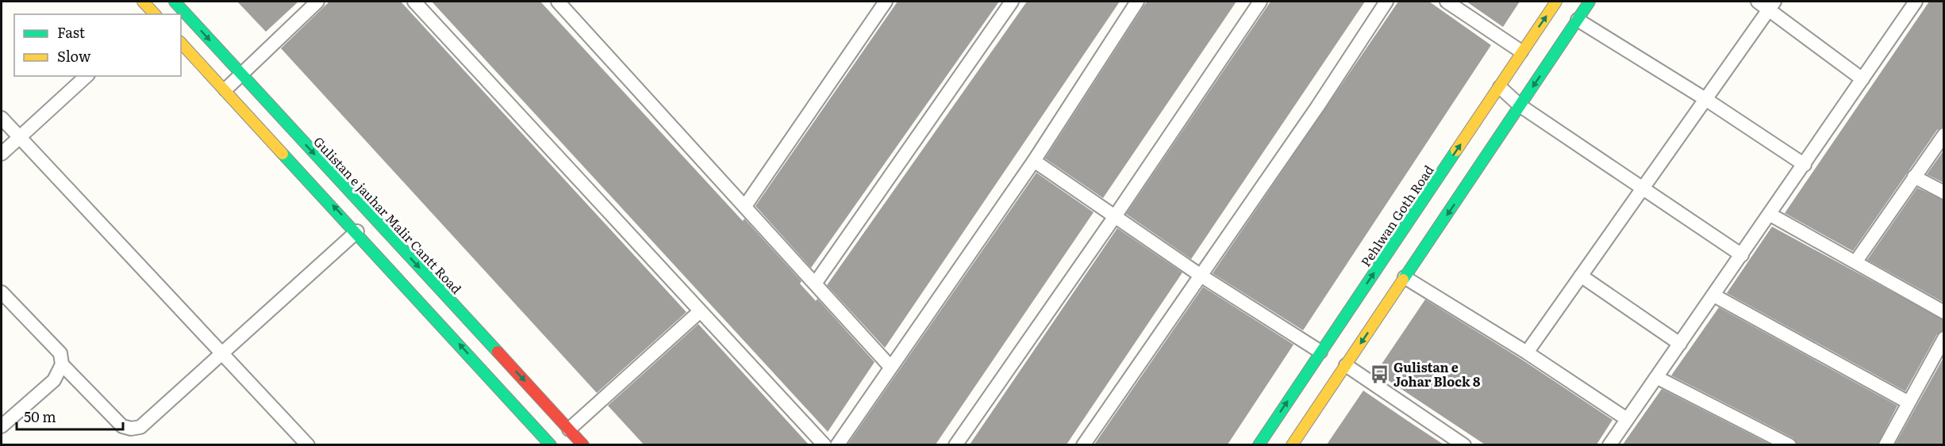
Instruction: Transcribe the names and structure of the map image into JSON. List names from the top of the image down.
{
  "streets": {
    "main road": ["Gulistan e jauhar Malir Cantt Road", "Pehlwan Goth Road"]
  },
  "places": {
    "bus stop": ["Gulistan e Johar Block 8"]
  },
  "legend": ["Fast", "Slow"],
  "scale_bar": "50 m"
}
